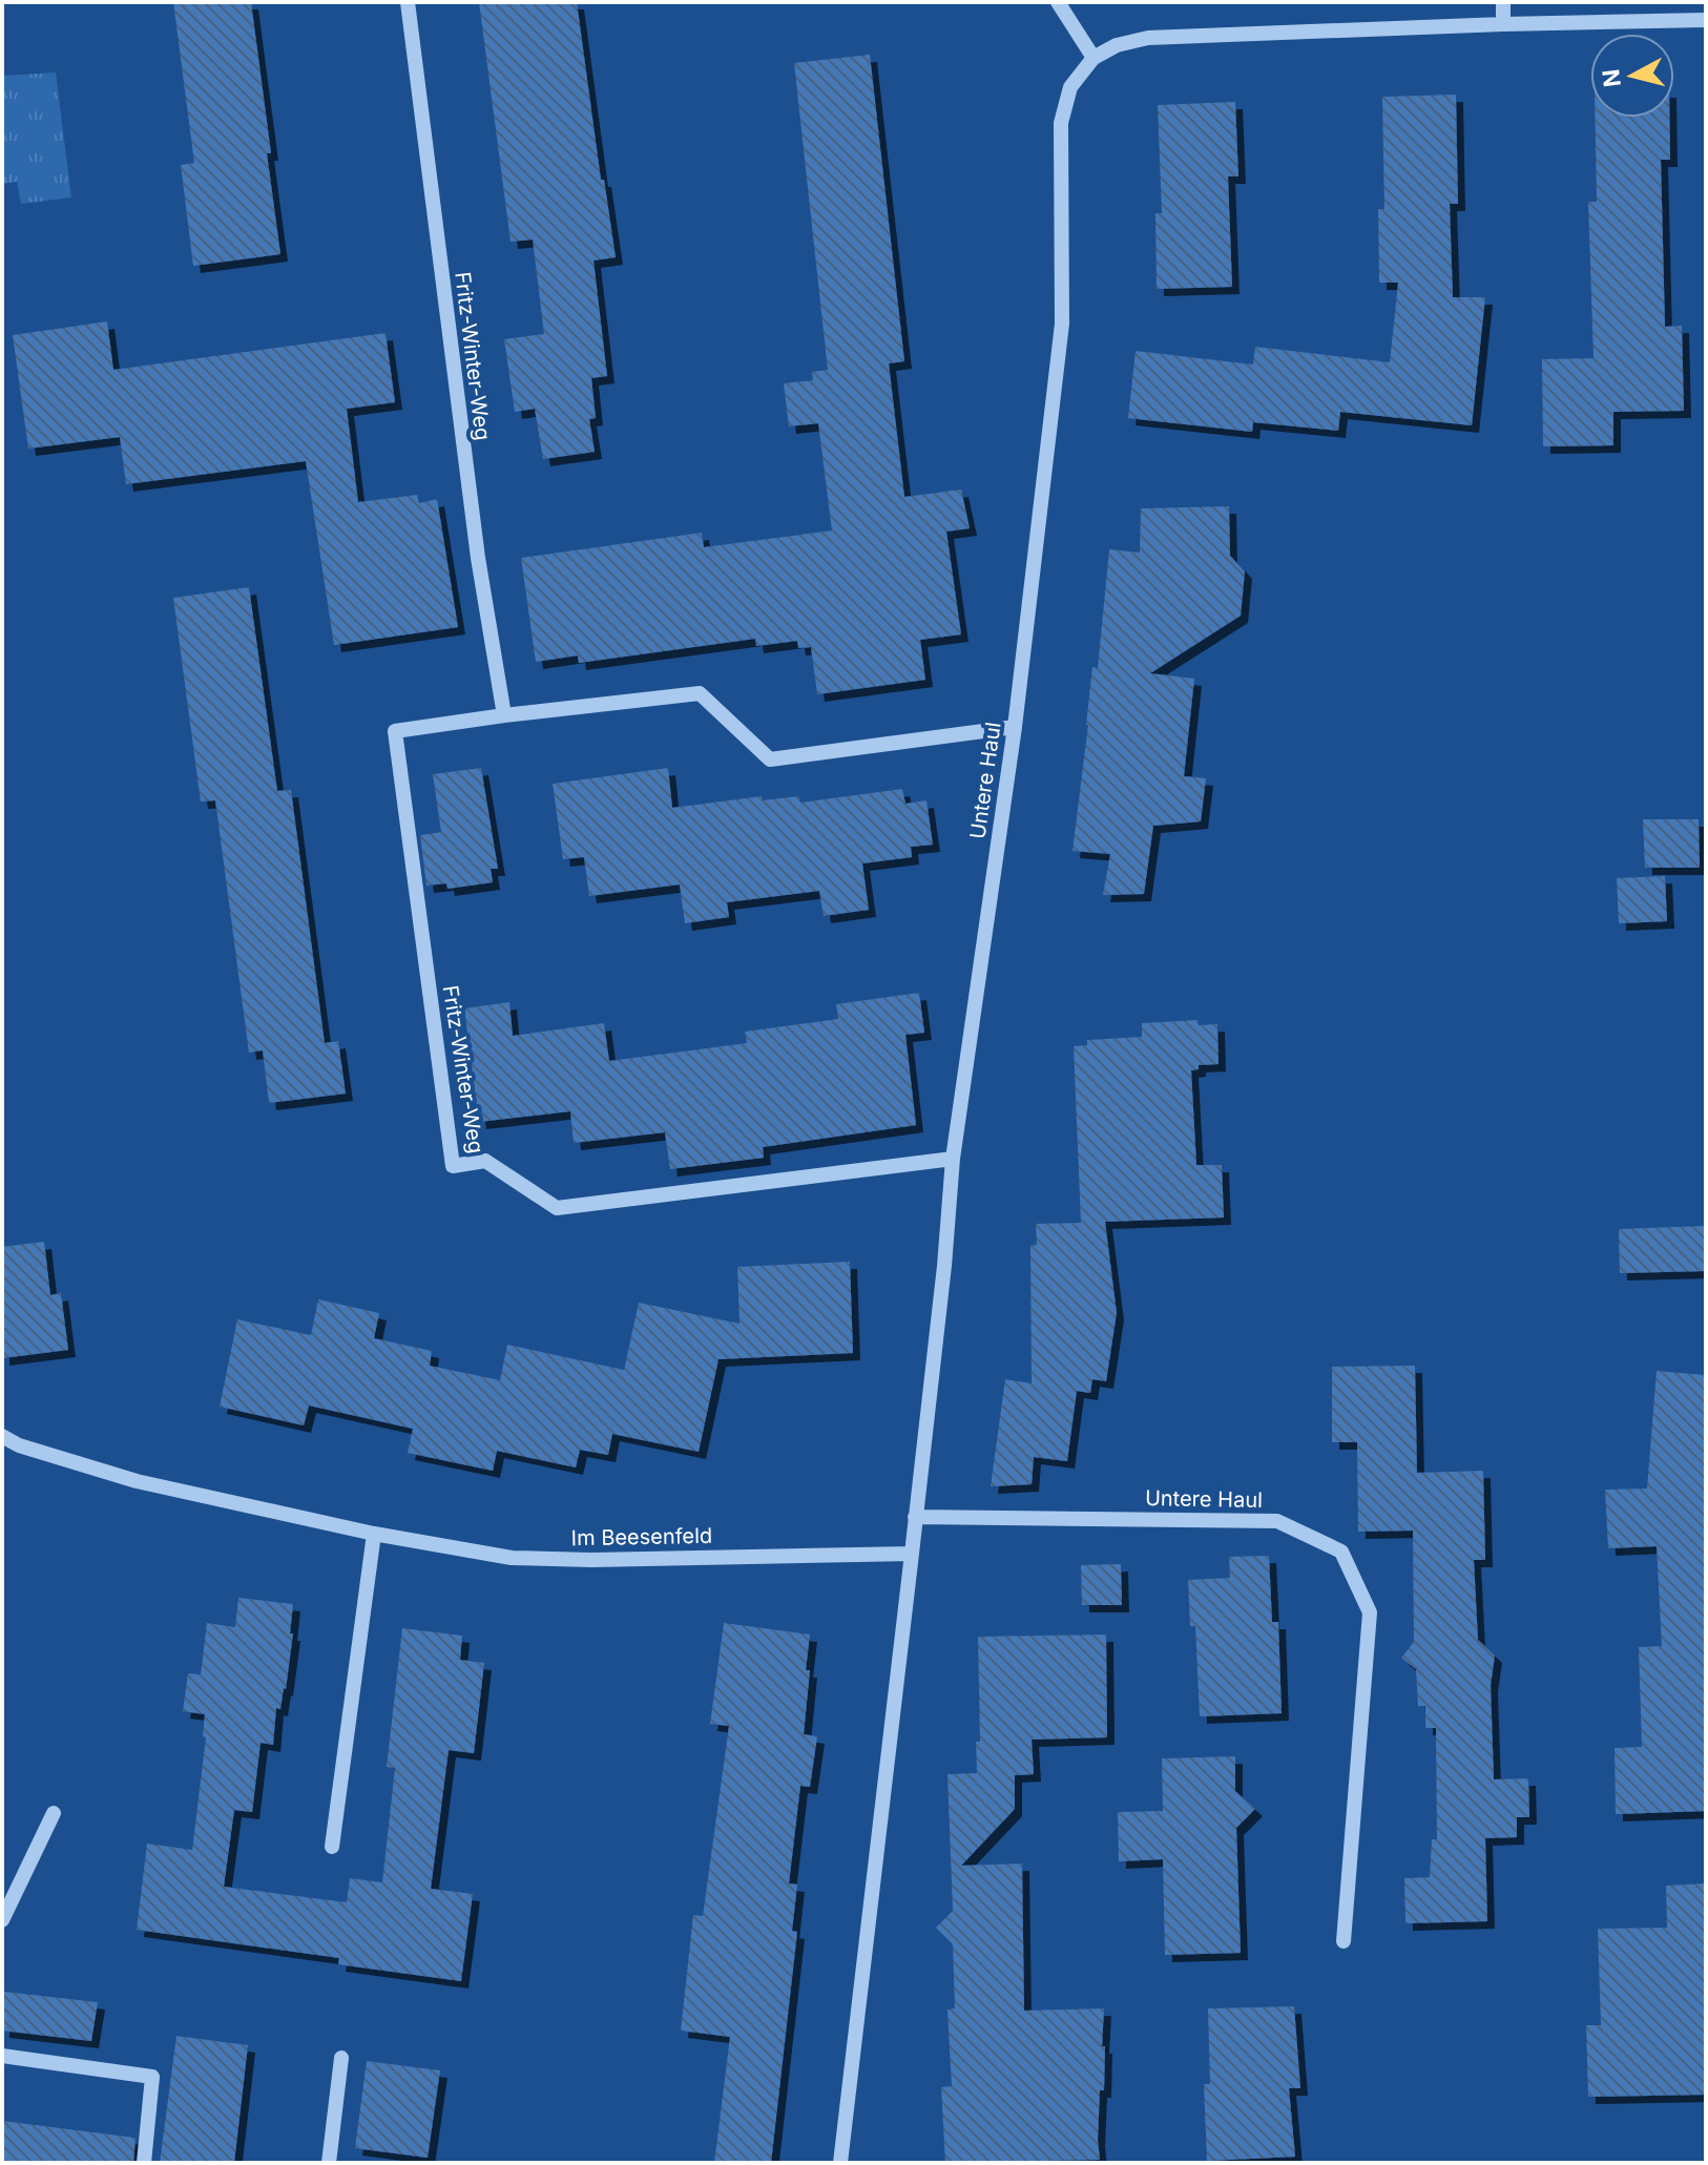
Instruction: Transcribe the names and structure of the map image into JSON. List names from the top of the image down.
{
  "streets": {
    "street": ["Fritz-Winter-Weg", "Untere Haul", "Im Beesenfeld"]
  },
  "crossings": [
    ["Fritz-Winter-Weg", "Untere Haul"],
    ["Untere Haul", "Im Beesenfeld"]
  ],
  "north": "left"
}
